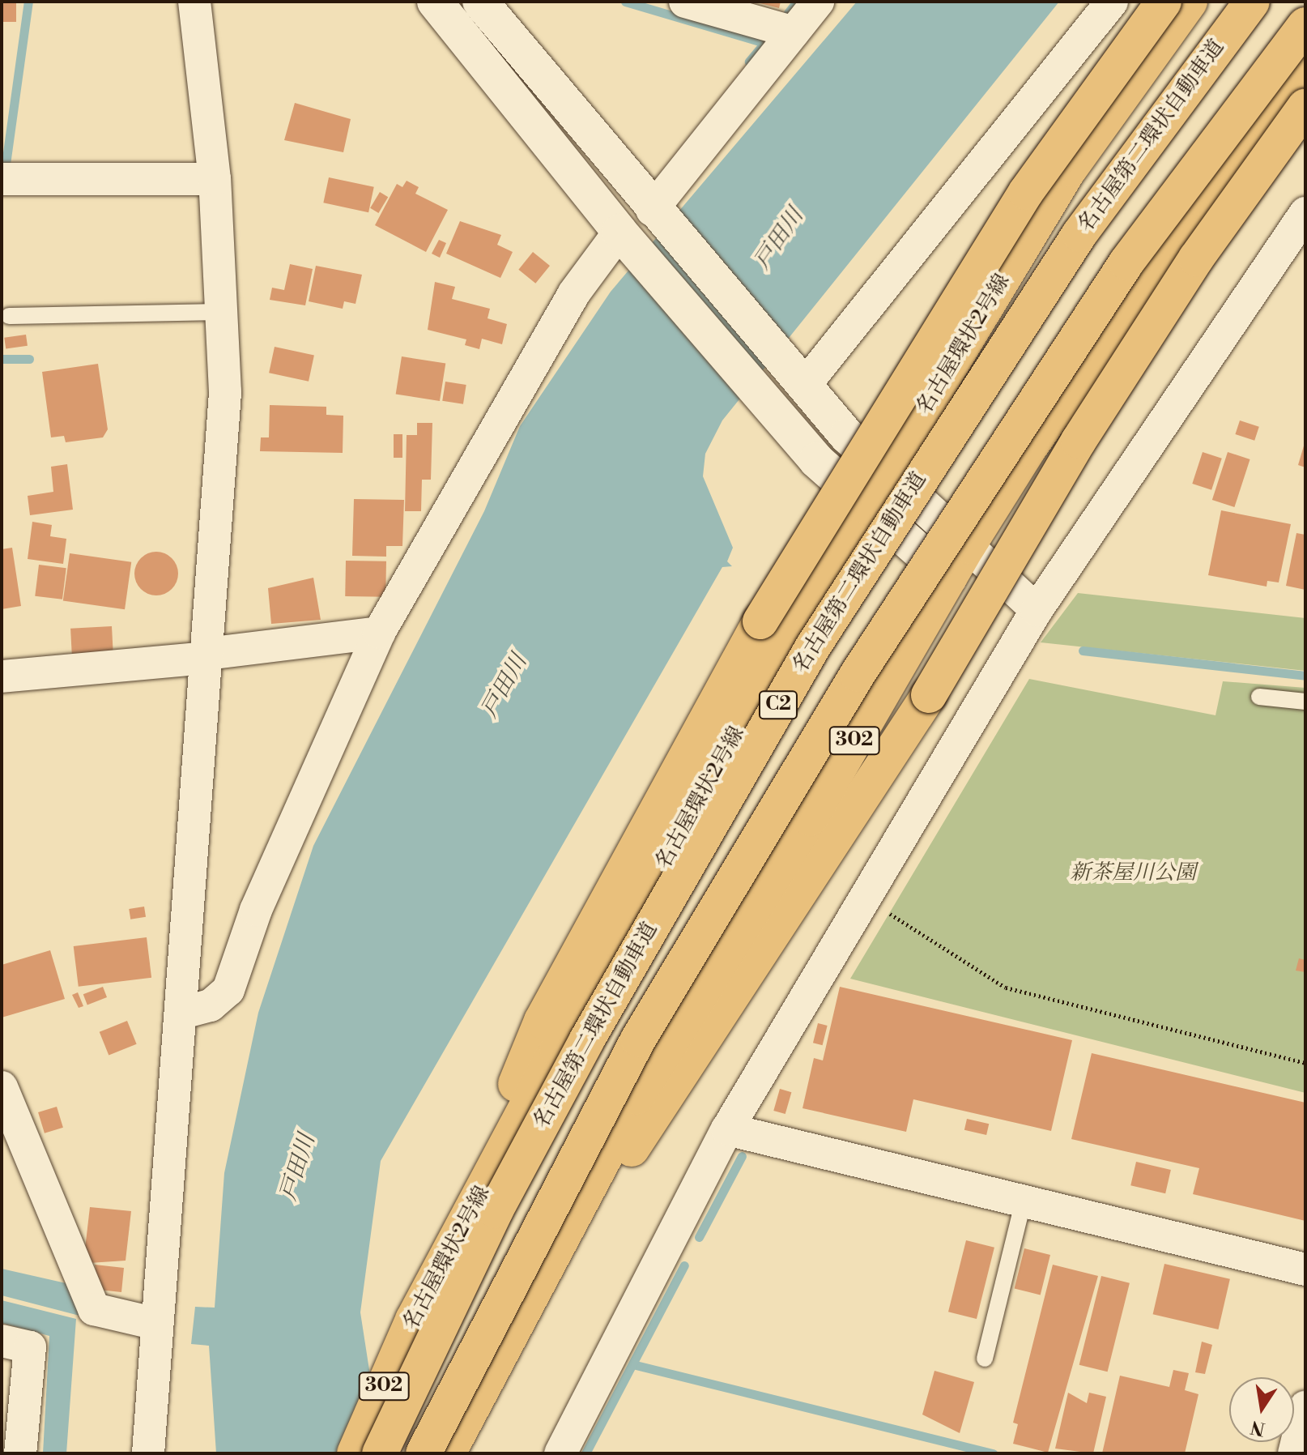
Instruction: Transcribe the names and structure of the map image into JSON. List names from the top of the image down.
{
  "streets": {
    "highway": [
      "名古屋第二環状自動車道",
      "名古屋環状2号線",
      "C2",
      "302"
    ]
  },
  "water": ["戸田川"],
  "parks": ["新茶屋川公園"],
  "north": "bottom"
}
